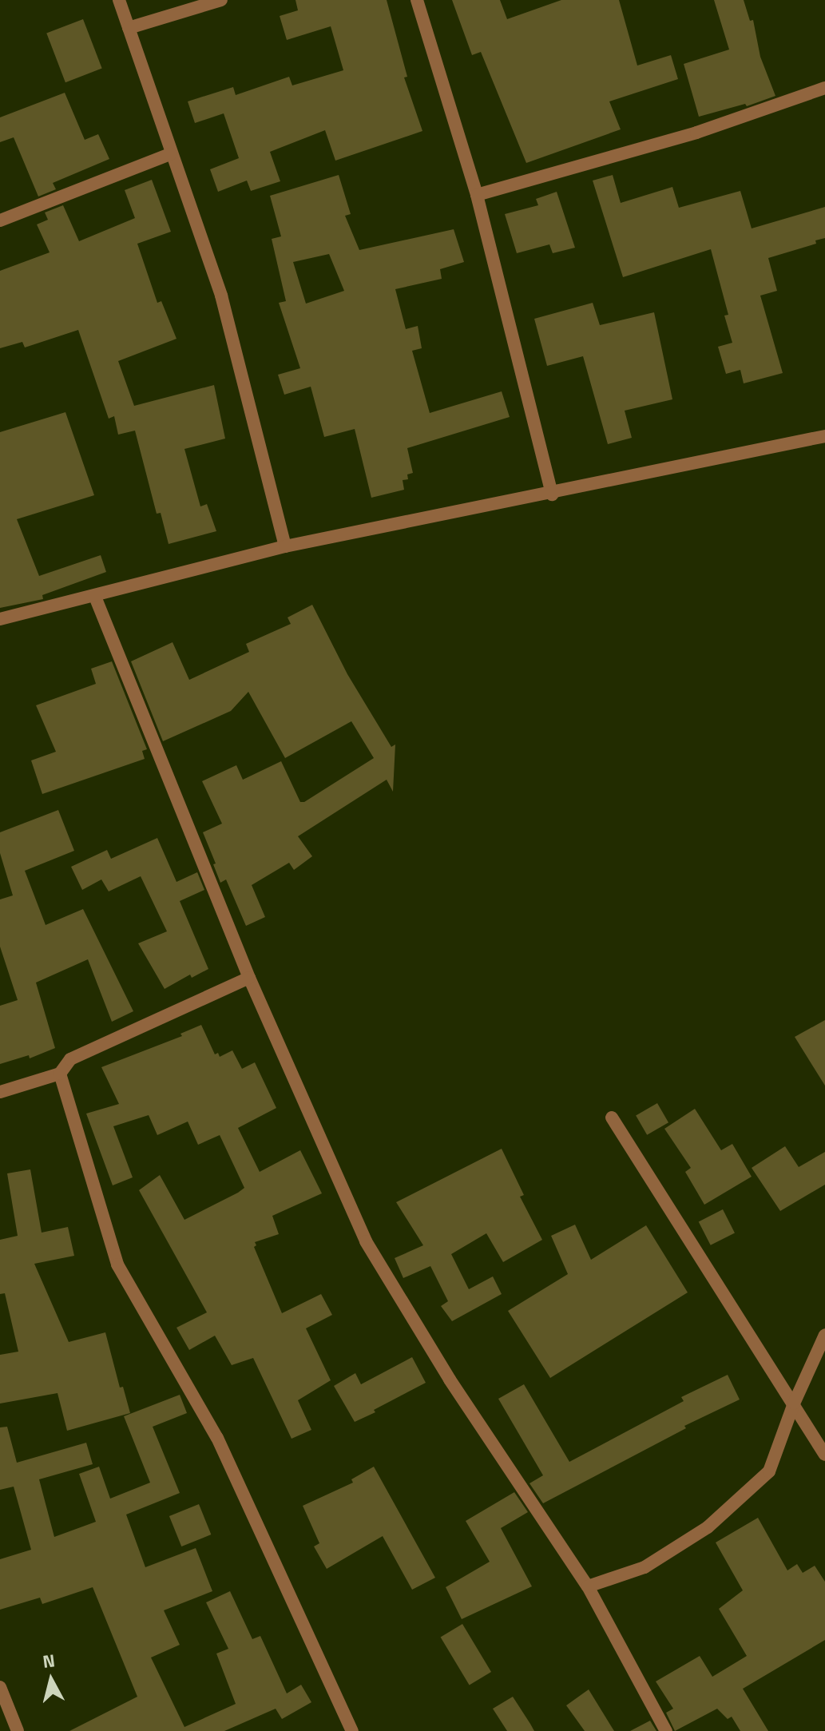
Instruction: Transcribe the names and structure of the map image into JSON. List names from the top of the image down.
{
  "north": "top"
}
